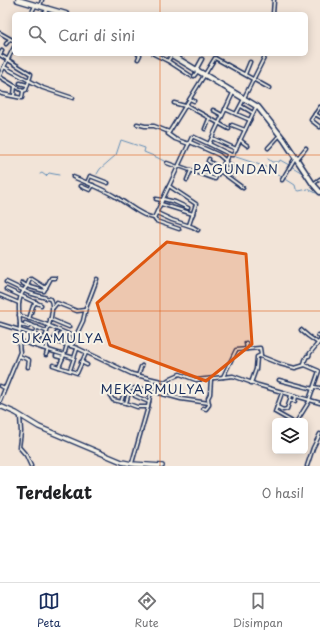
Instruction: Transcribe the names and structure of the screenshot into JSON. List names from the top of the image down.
{
  "districts": ["PAGUNDAN", "SUKAMULYA", "MEKARMULYA"],
  "page": {
    "search": "Cari di sini",
    "heading": ["Terdekat", "0 hasil"],
    "nav": ["Peta", "Rute", "Disimpan"]
  }
}
